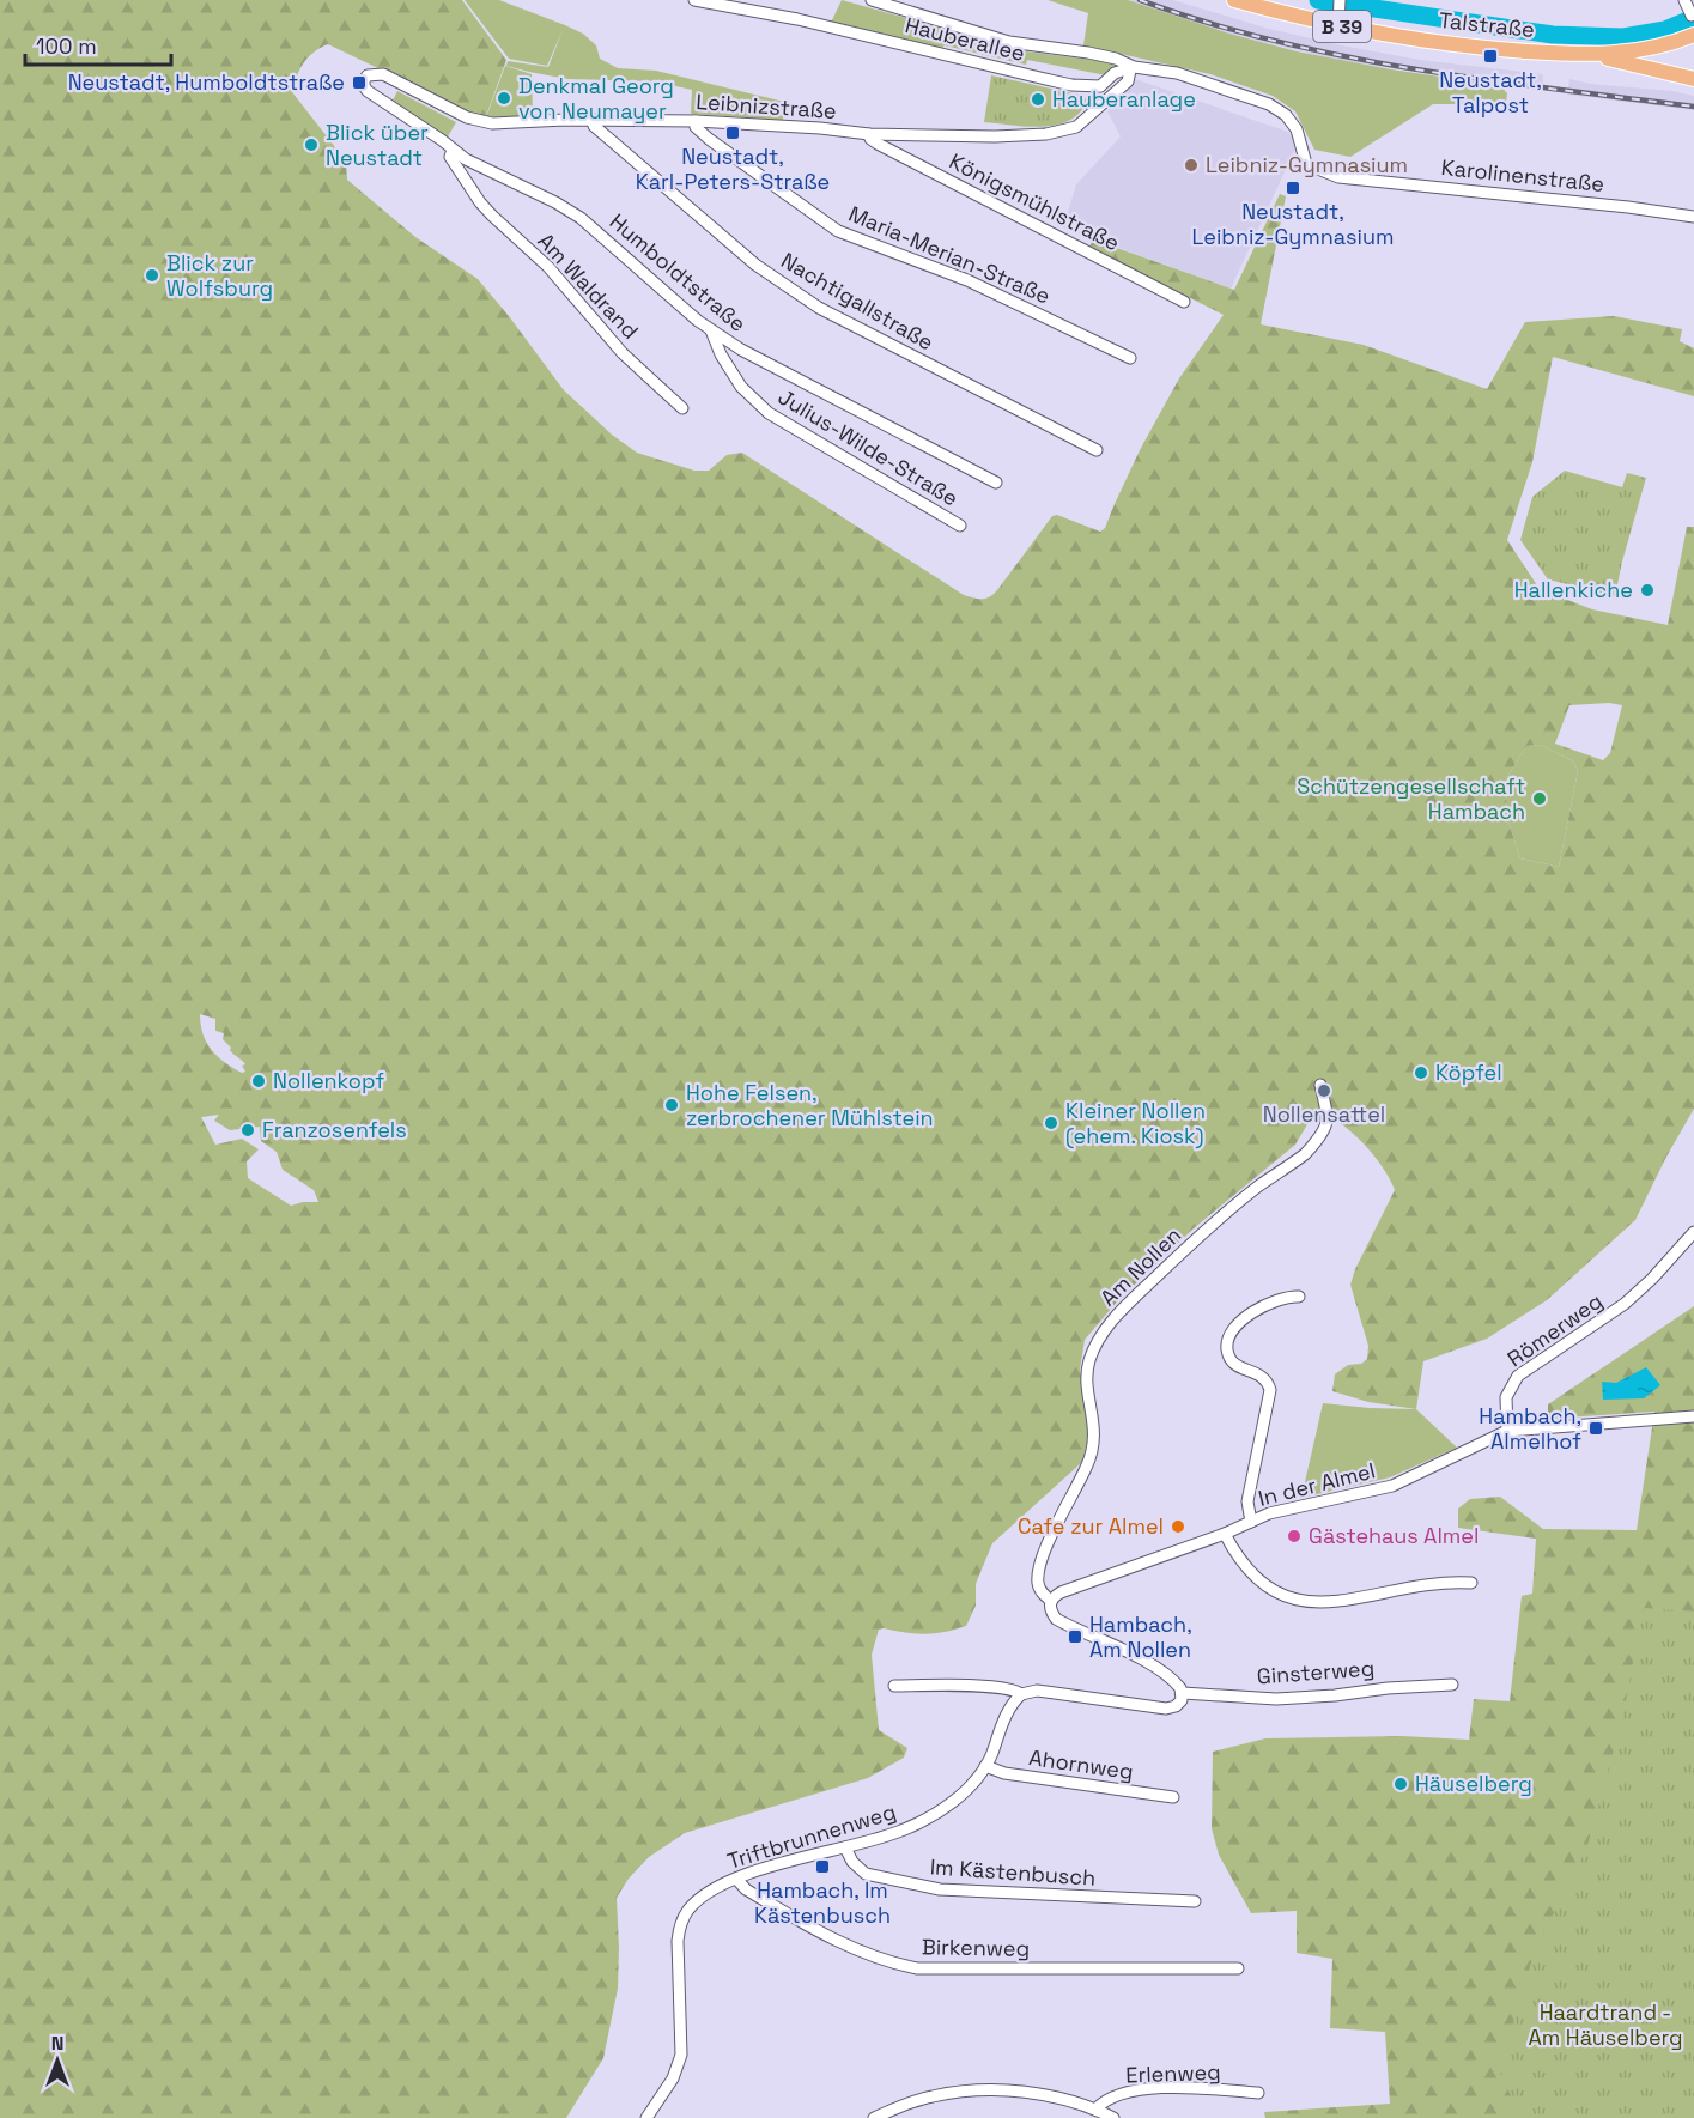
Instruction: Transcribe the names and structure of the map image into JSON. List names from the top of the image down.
{
  "streets": {
    "main road": ["Talstraße", "B 39"],
    "street": [
      "Hauberallee",
      "Leibnizstraße",
      "Karolinenstraße",
      "Königsmühlstraße",
      "Maria-Merian-Straße",
      "Humboldtstraße",
      "Am Waldrand",
      "Nachtigallstraße",
      "Julius-Wilde-Straße",
      "Am Nollen",
      "Römerweg",
      "In der Almel",
      "Ginsterweg",
      "Ahornweg",
      "Triftbrunnenweg",
      "Im Kästenbusch",
      "Birkenweg",
      "Erlenweg"
    ]
  },
  "crossings": [
    ["Leibnizstraße", "Karolinenstraße"],
    ["Leibnizstraße", "Königsmühlstraße"],
    ["Leibnizstraße", "Maria-Merian-Straße"],
    ["Leibnizstraße", "Humboldtstraße"],
    ["Leibnizstraße", "Nachtigallstraße"],
    ["Humboldtstraße", "Am Waldrand"],
    ["Humboldtstraße", "Julius-Wilde-Straße"],
    ["Am Nollen", "In der Almel"],
    ["Römerweg", "In der Almel"],
    ["Ahornweg", "Triftbrunnenweg"],
    ["Triftbrunnenweg", "Im Kästenbusch"],
    ["Triftbrunnenweg", "Birkenweg"]
  ],
  "parks": ["Haardtrand - Am Häuselberg"],
  "places": {
    "transit": [
      "Neustadt, Talpost",
      "Neustadt, Humboldtstraße",
      "Neustadt, Karl-Peters-Straße",
      "Neustadt, Leibniz-Gymnasium",
      "Hambach, Almelhof",
      "Hambach, Am Nollen",
      "Hambach, Im Kästenbusch"
    ],
    "other": [
      "Denkmal Georg von Neumayer",
      "Hauberanlage",
      "Blick über Neustadt",
      "Leibniz-Gymnasium",
      "Blick zur Wolfsburg",
      "Hallenkiche",
      "Schützengesellschaft Hambach",
      "Köpfel",
      "Nollenkopf",
      "Nollensattel",
      "Hohe Felsen, zerbrochener Mühlstein",
      "Kleiner Nollen (ehem. Kiosk)",
      "Franzosenfels",
      "Cafe zur Almel",
      "Gästehaus Almel",
      "Häuselberg"
    ]
  },
  "scale_bar": "100 m",
  "north": "top"
}
